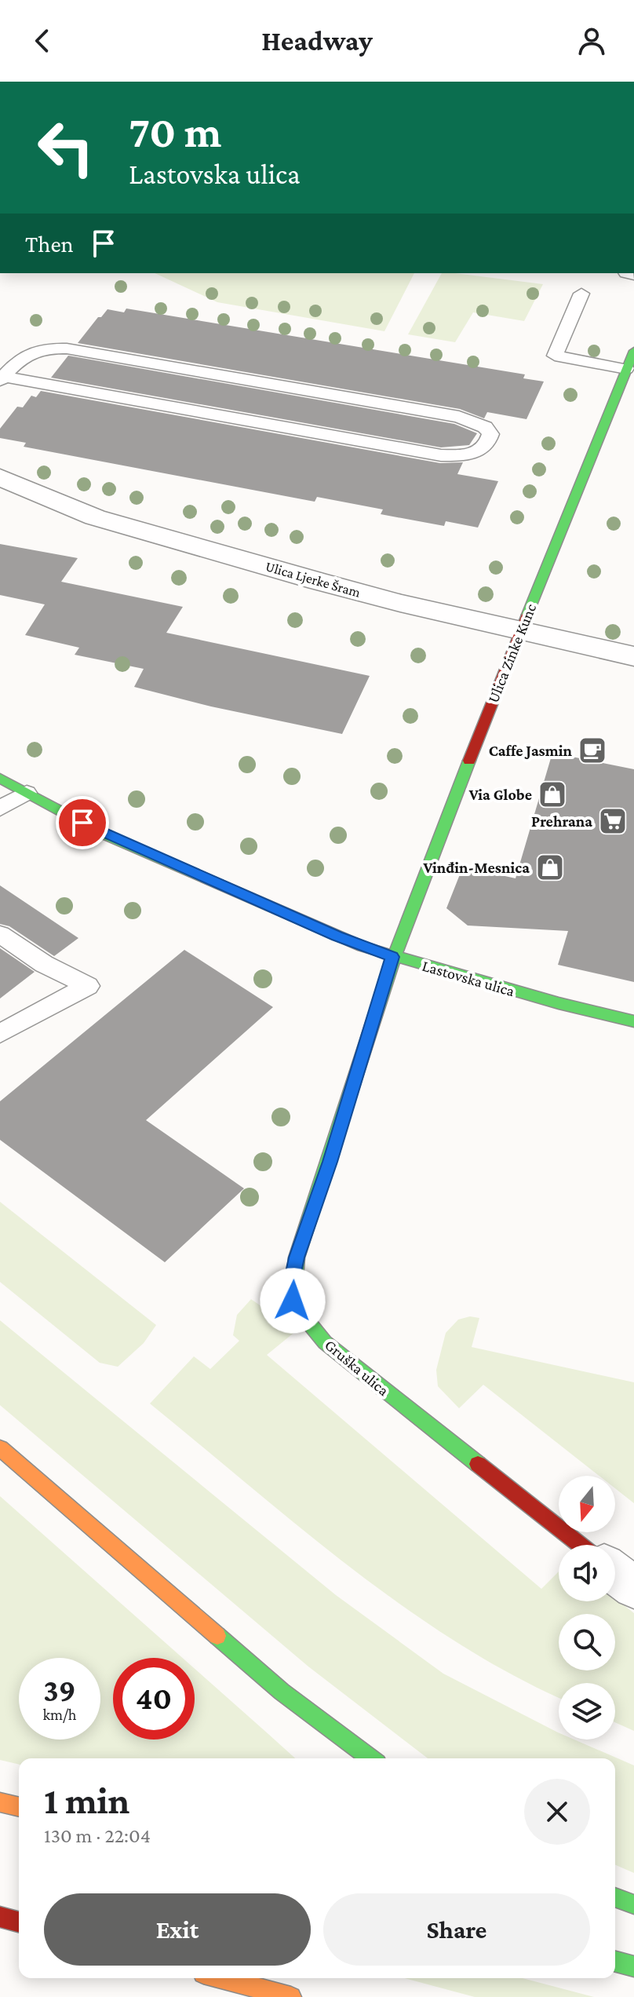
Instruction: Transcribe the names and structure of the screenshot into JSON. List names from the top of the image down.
{
  "streets": {
    "street": [
      "Ulica Ljerke Šram",
      "Ulica Zinke Kunc",
      "Lastovska ulica",
      "Gruška ulica"
    ]
  },
  "crossings": [
    ["Ulica Ljerke Šram", "Ulica Zinke Kunc"],
    ["Ulica Zinke Kunc", "Lastovska ulica"],
    ["Ulica Zinke Kunc", "Gruška ulica"],
    ["Lastovska ulica", "Gruška ulica"]
  ],
  "places": {
    "cafe": ["Caffe Jasmin"],
    "shop": ["Via Globe", "Vinđin-Mesnica"],
    "supermarket": ["Prehrana"]
  },
  "north": "bottom",
  "page": {
    "header": "Headway",
    "turn": ["70 m", "Lastovska ulica"],
    "then": "Then",
    "speed": "39 km/h",
    "limit": "40",
    "heading": ["1 min", "130 m · 22:04"],
    "buttons": ["Exit", "Share"]
  }
}
